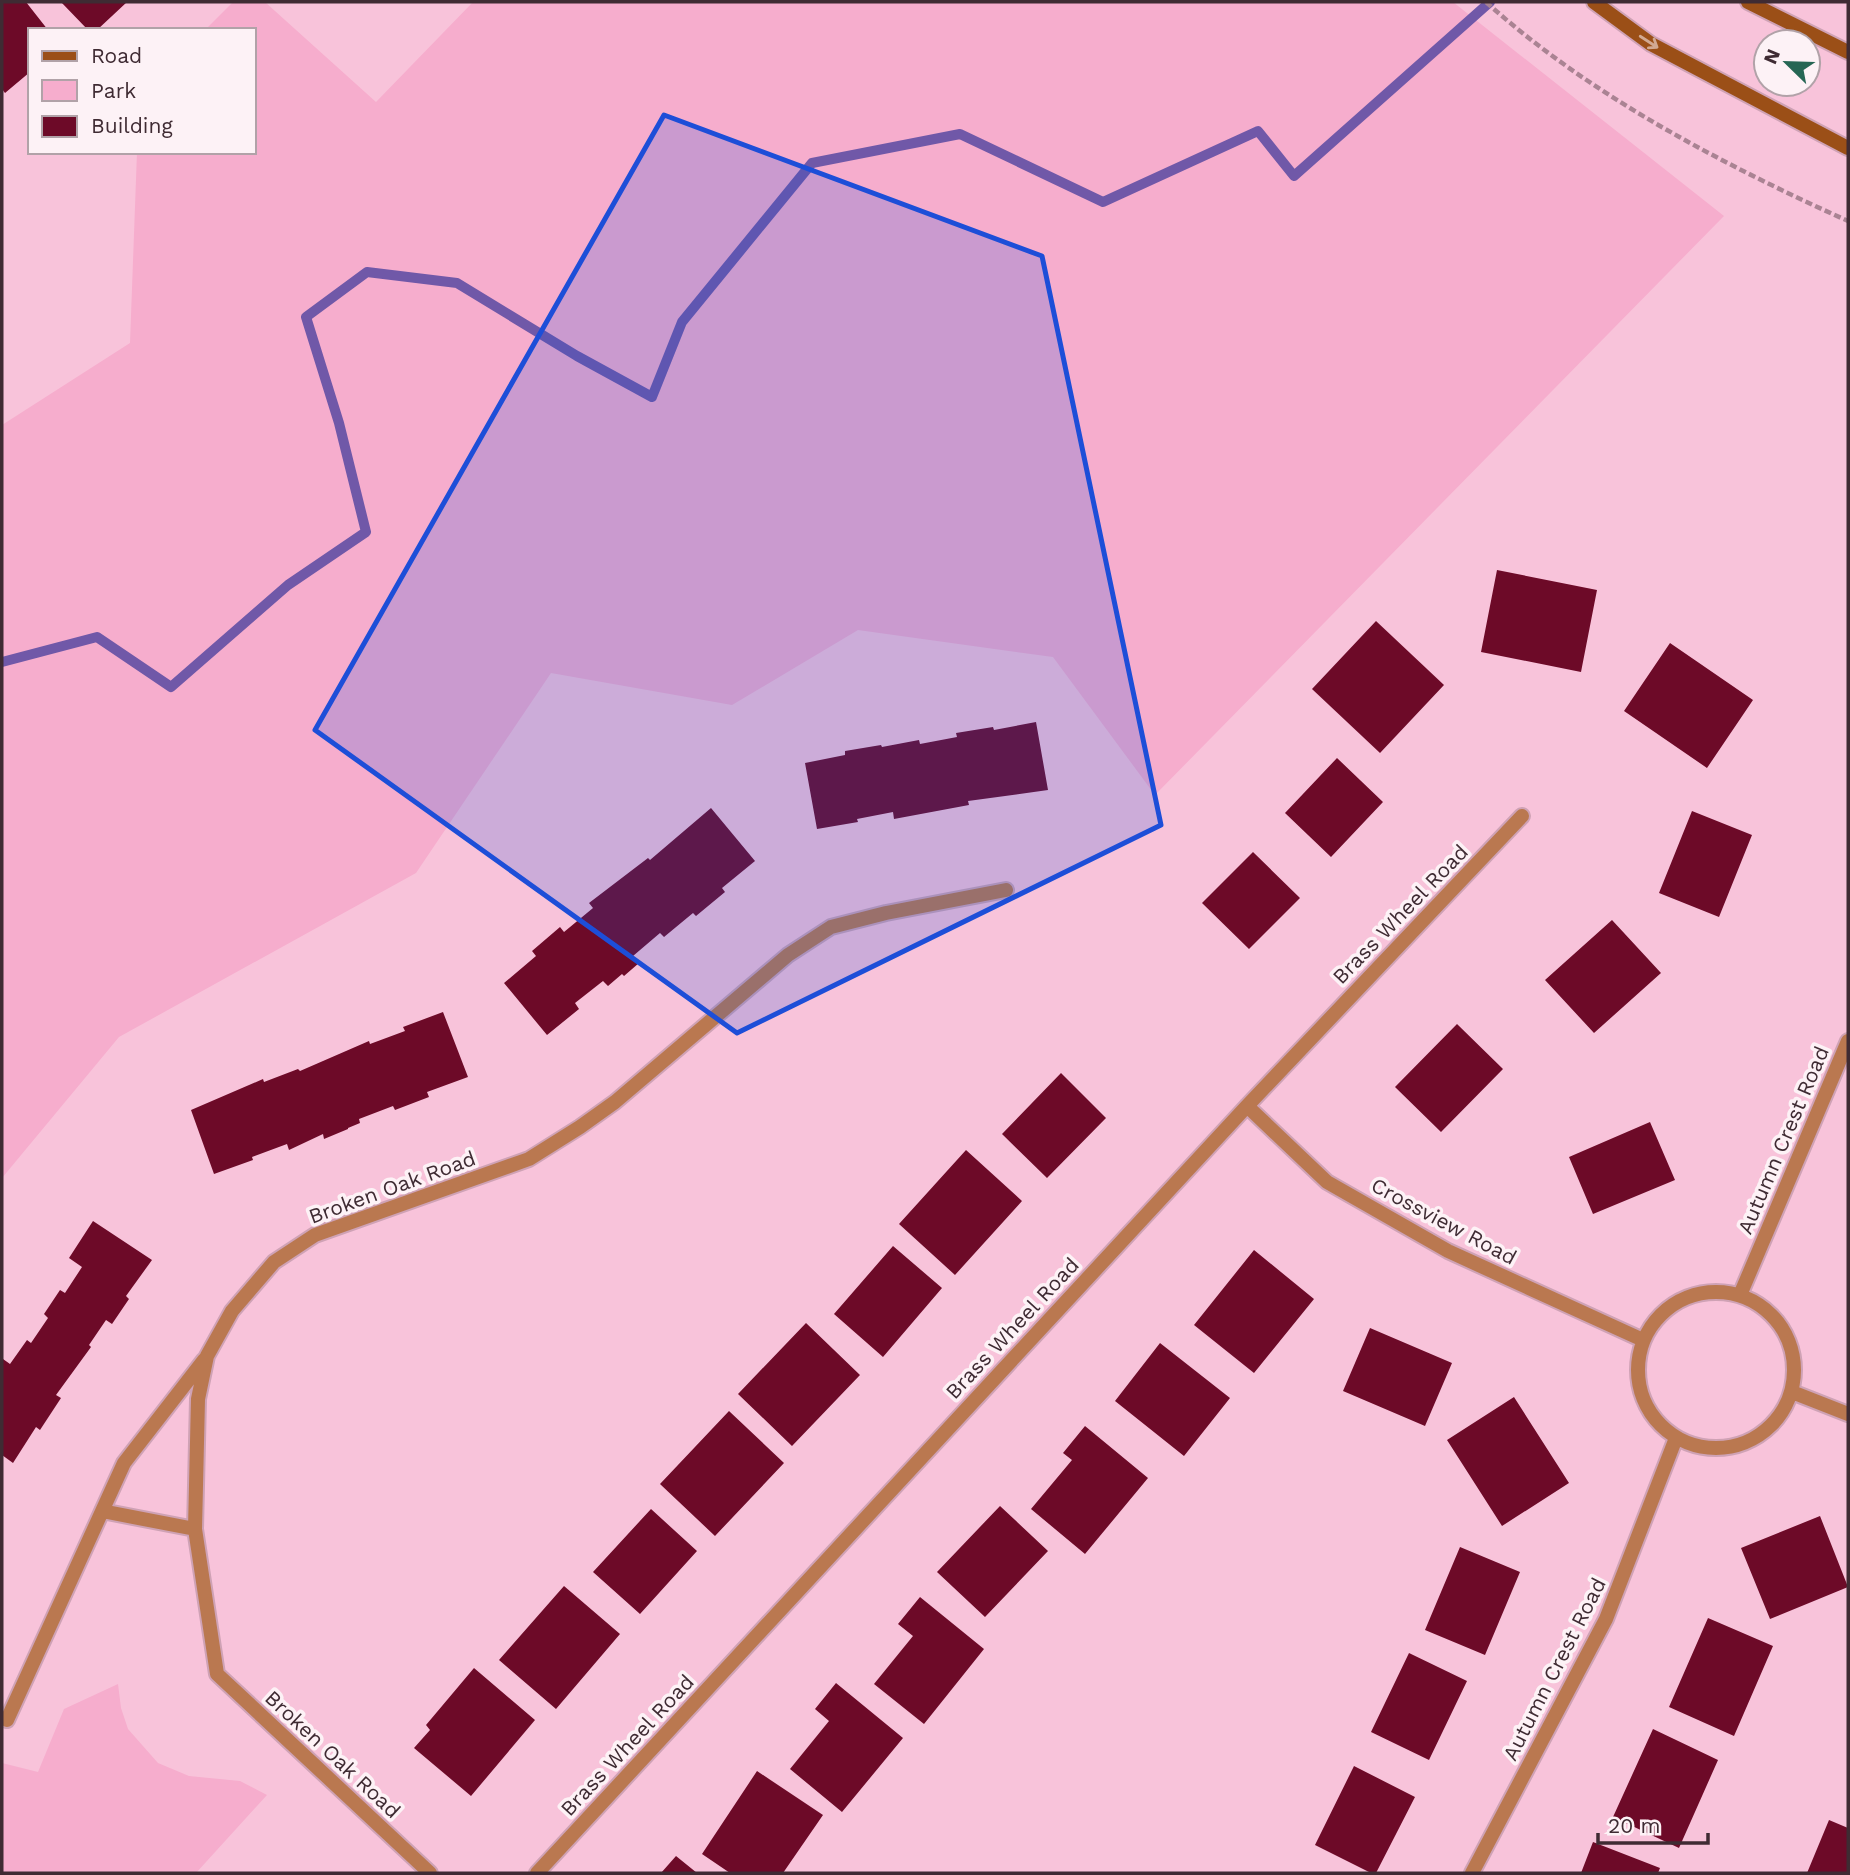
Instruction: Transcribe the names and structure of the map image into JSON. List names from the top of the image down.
{
  "streets": {
    "street": [
      "Brass Wheel Road",
      "Autumn Crest Road",
      "Broken Oak Road",
      "Crossview Road"
    ]
  },
  "crossings": [
    ["Brass Wheel Road", "Crossview Road"],
    ["Autumn Crest Road", "Crossview Road"]
  ],
  "legend": ["Road", "Park", "Building"],
  "scale_bar": "20 m",
  "north": "top left"
}
